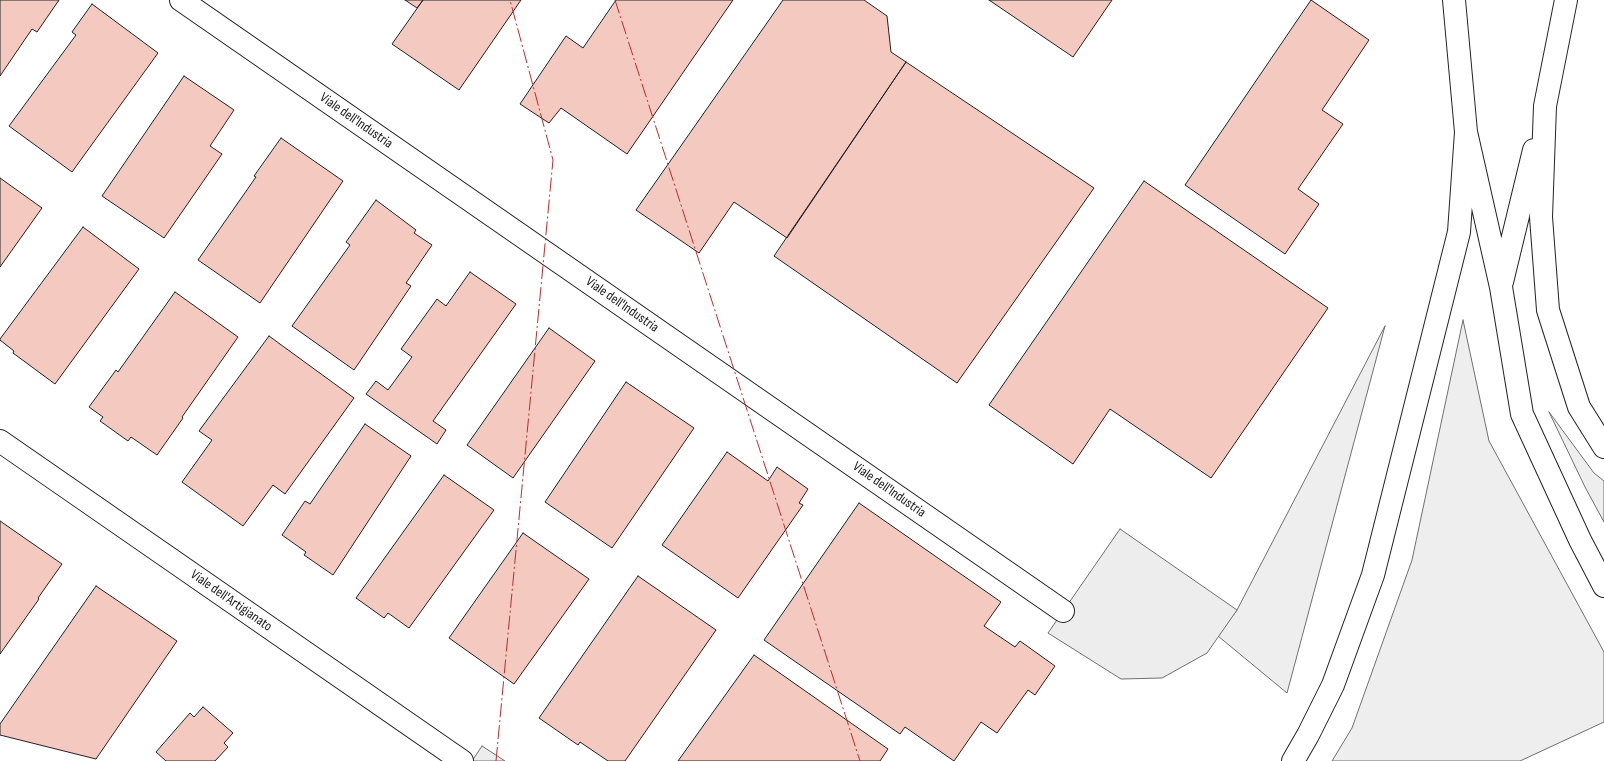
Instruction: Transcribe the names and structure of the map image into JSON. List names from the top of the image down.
{
  "streets": {
    "main road": ["Viale dell'Industria", "Viale dell'Artigianato"]
  }
}
